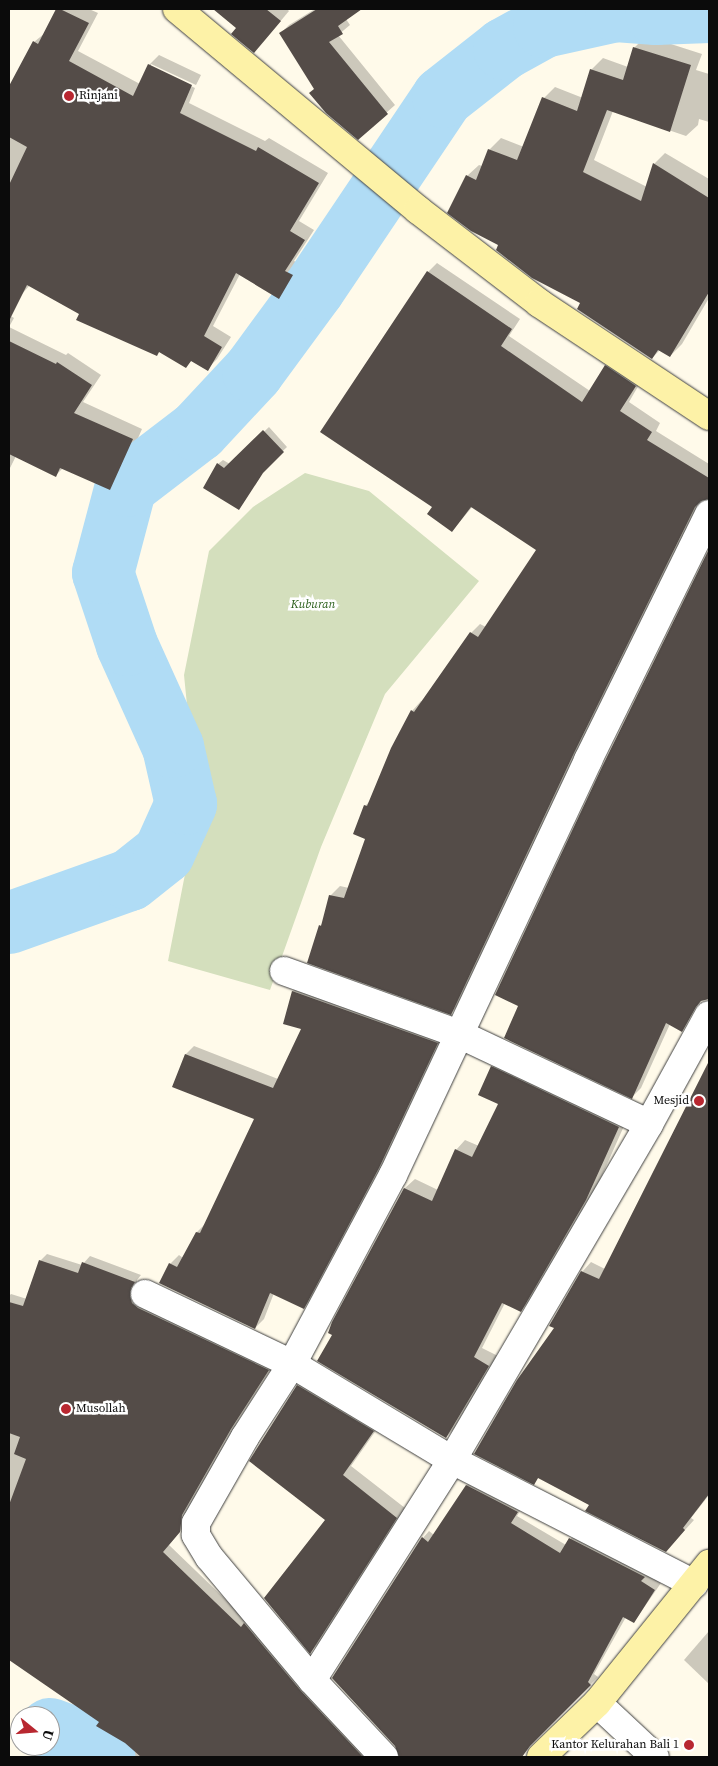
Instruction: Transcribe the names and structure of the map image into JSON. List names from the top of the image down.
{
  "parks": ["Kuburan"],
  "places": [
    "Rinjani",
    "Mesjid",
    "Musollah",
    "Kantor Kelurahan Bali 1"
  ],
  "north": "right"
}
